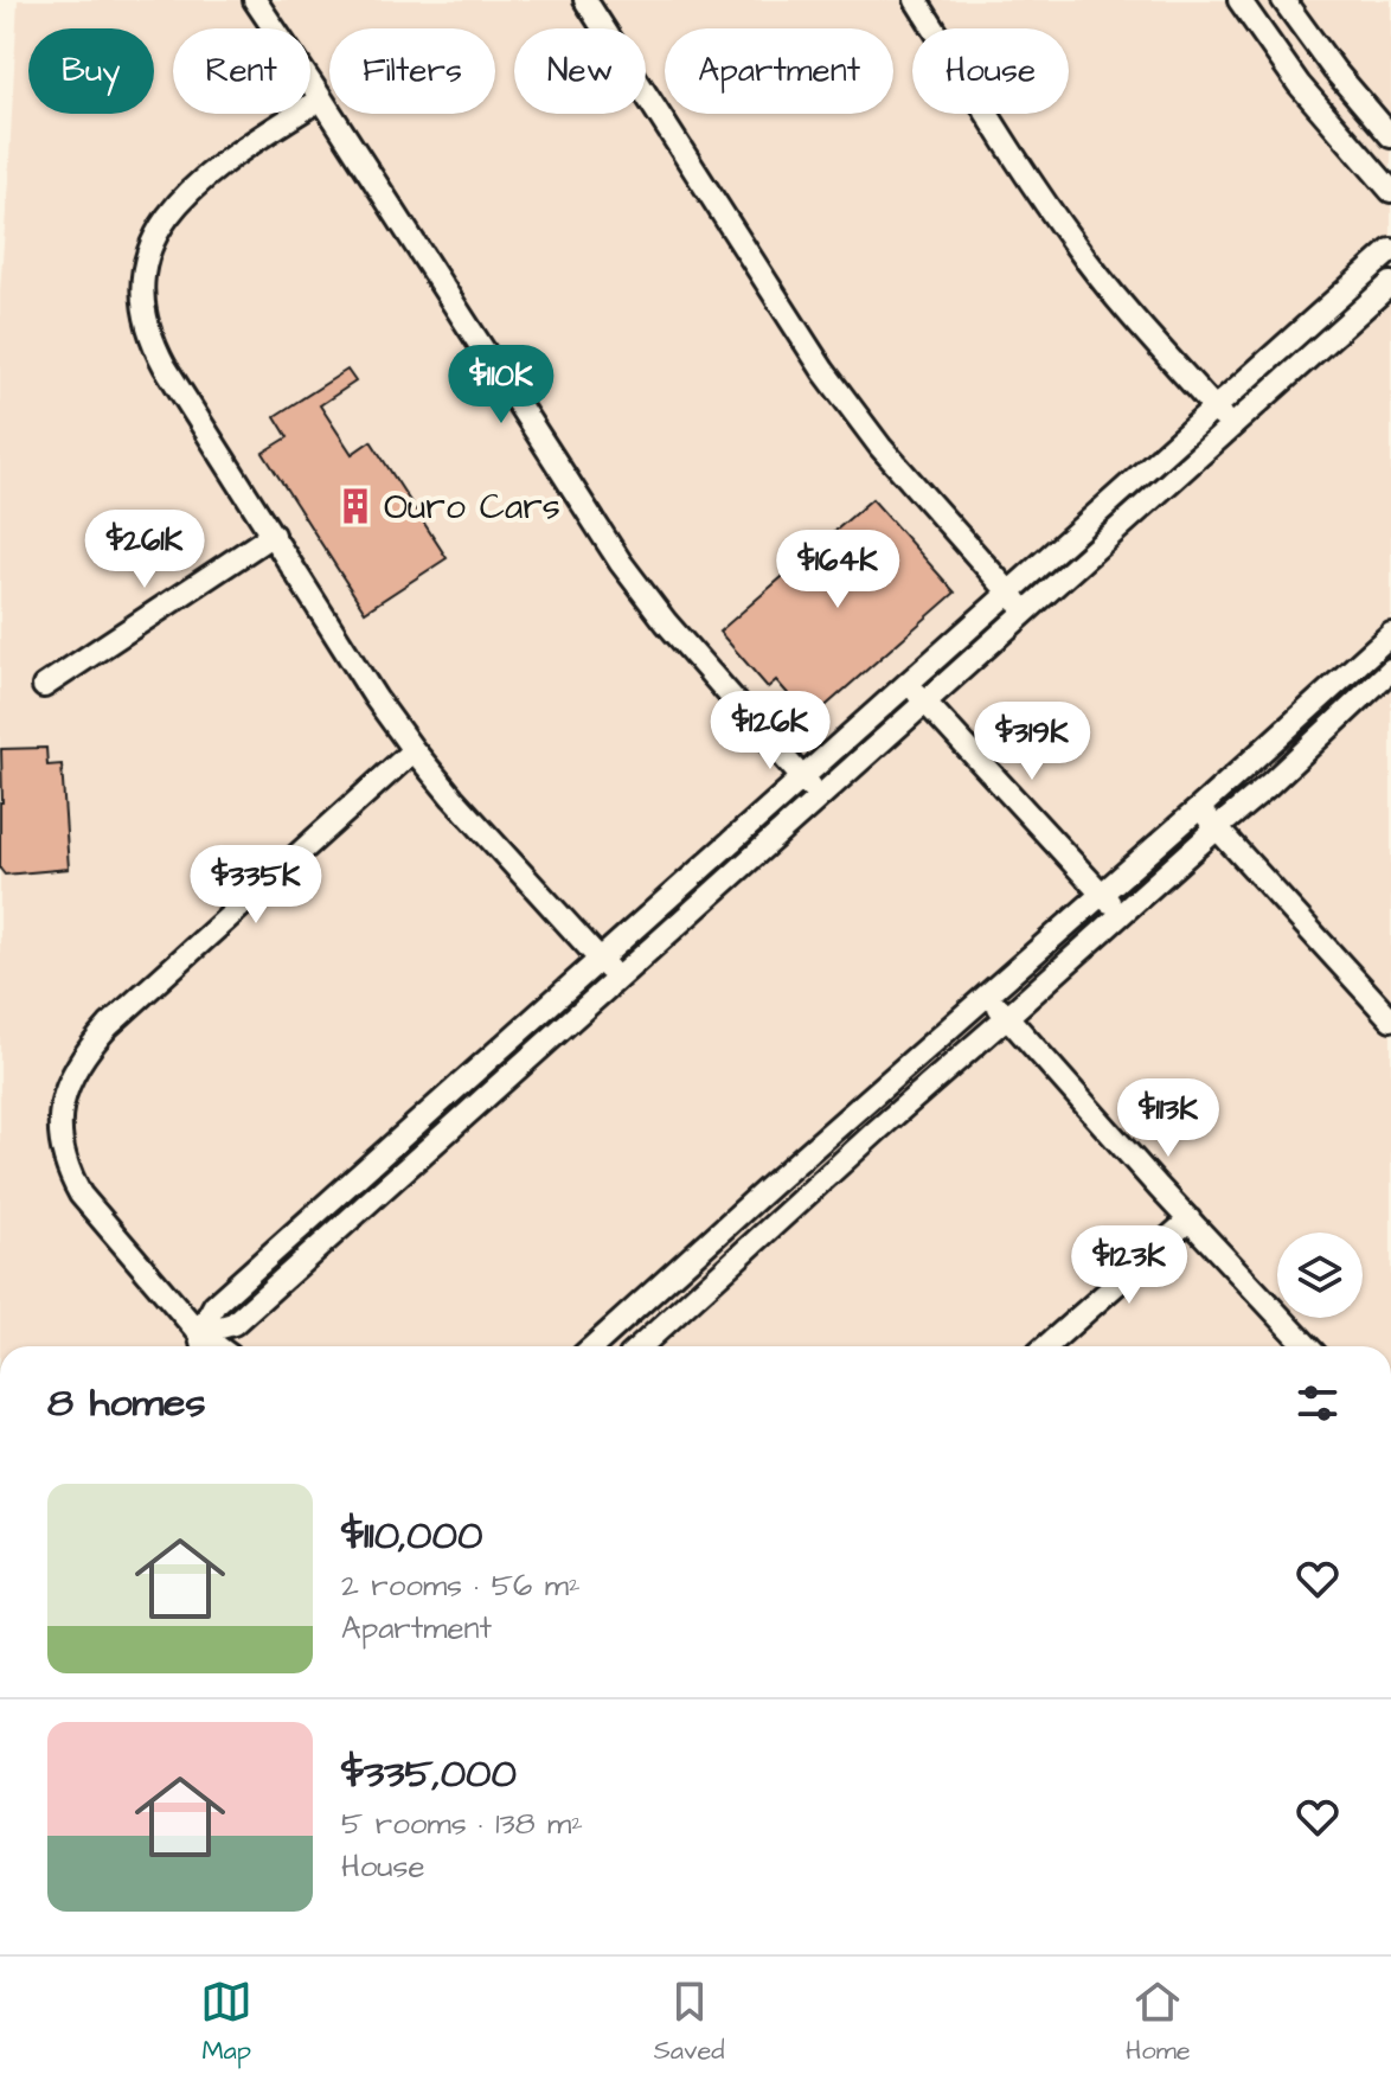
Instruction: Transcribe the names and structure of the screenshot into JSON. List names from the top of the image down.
{
  "places": {
    "building": ["Ouro Cars"]
  },
  "page": {
    "chip": [
      "Buy",
      "Rent",
      "Filters",
      "New",
      "Apartment",
      "House"
    ],
    "price": [
      "$110K",
      "$261K",
      "$164K",
      "$126K",
      "$319K",
      "$335K",
      "$113K",
      "$123K"
    ],
    "heading": "8 homes",
    "list": [
      {
        "name": "$110,000",
        "note": "2 rooms · 56 m² · Apartment"
      },
      {
        "name": "$335,000",
        "note": "5 rooms · 138 m² · House"
      }
    ],
    "tabs": ["Map", "Saved", "Home"]
  }
}
